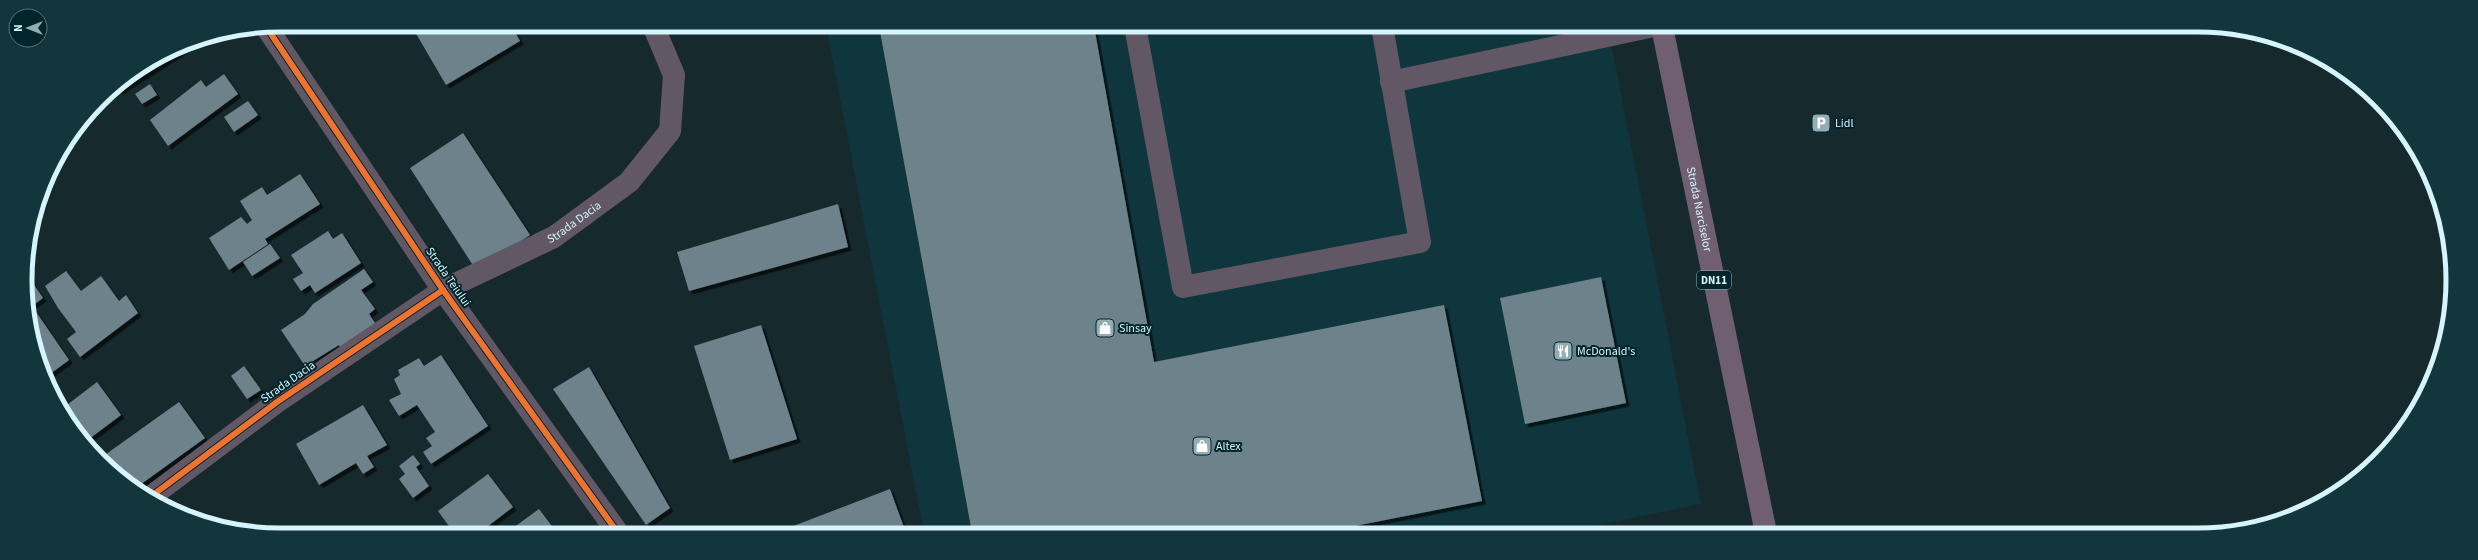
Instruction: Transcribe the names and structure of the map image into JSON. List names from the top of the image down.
{
  "streets": {
    "main road": ["Strada Narciselor", "DN11"],
    "street": ["Strada Dacia", "Strada Teiului"]
  },
  "crossings": [
    ["Strada Dacia", "Strada Teiului"]
  ],
  "places": {
    "parking": ["Lidl"],
    "shop": ["Sinsay", "Altex"],
    "restaurant": ["McDonald's"]
  },
  "north": "left"
}
